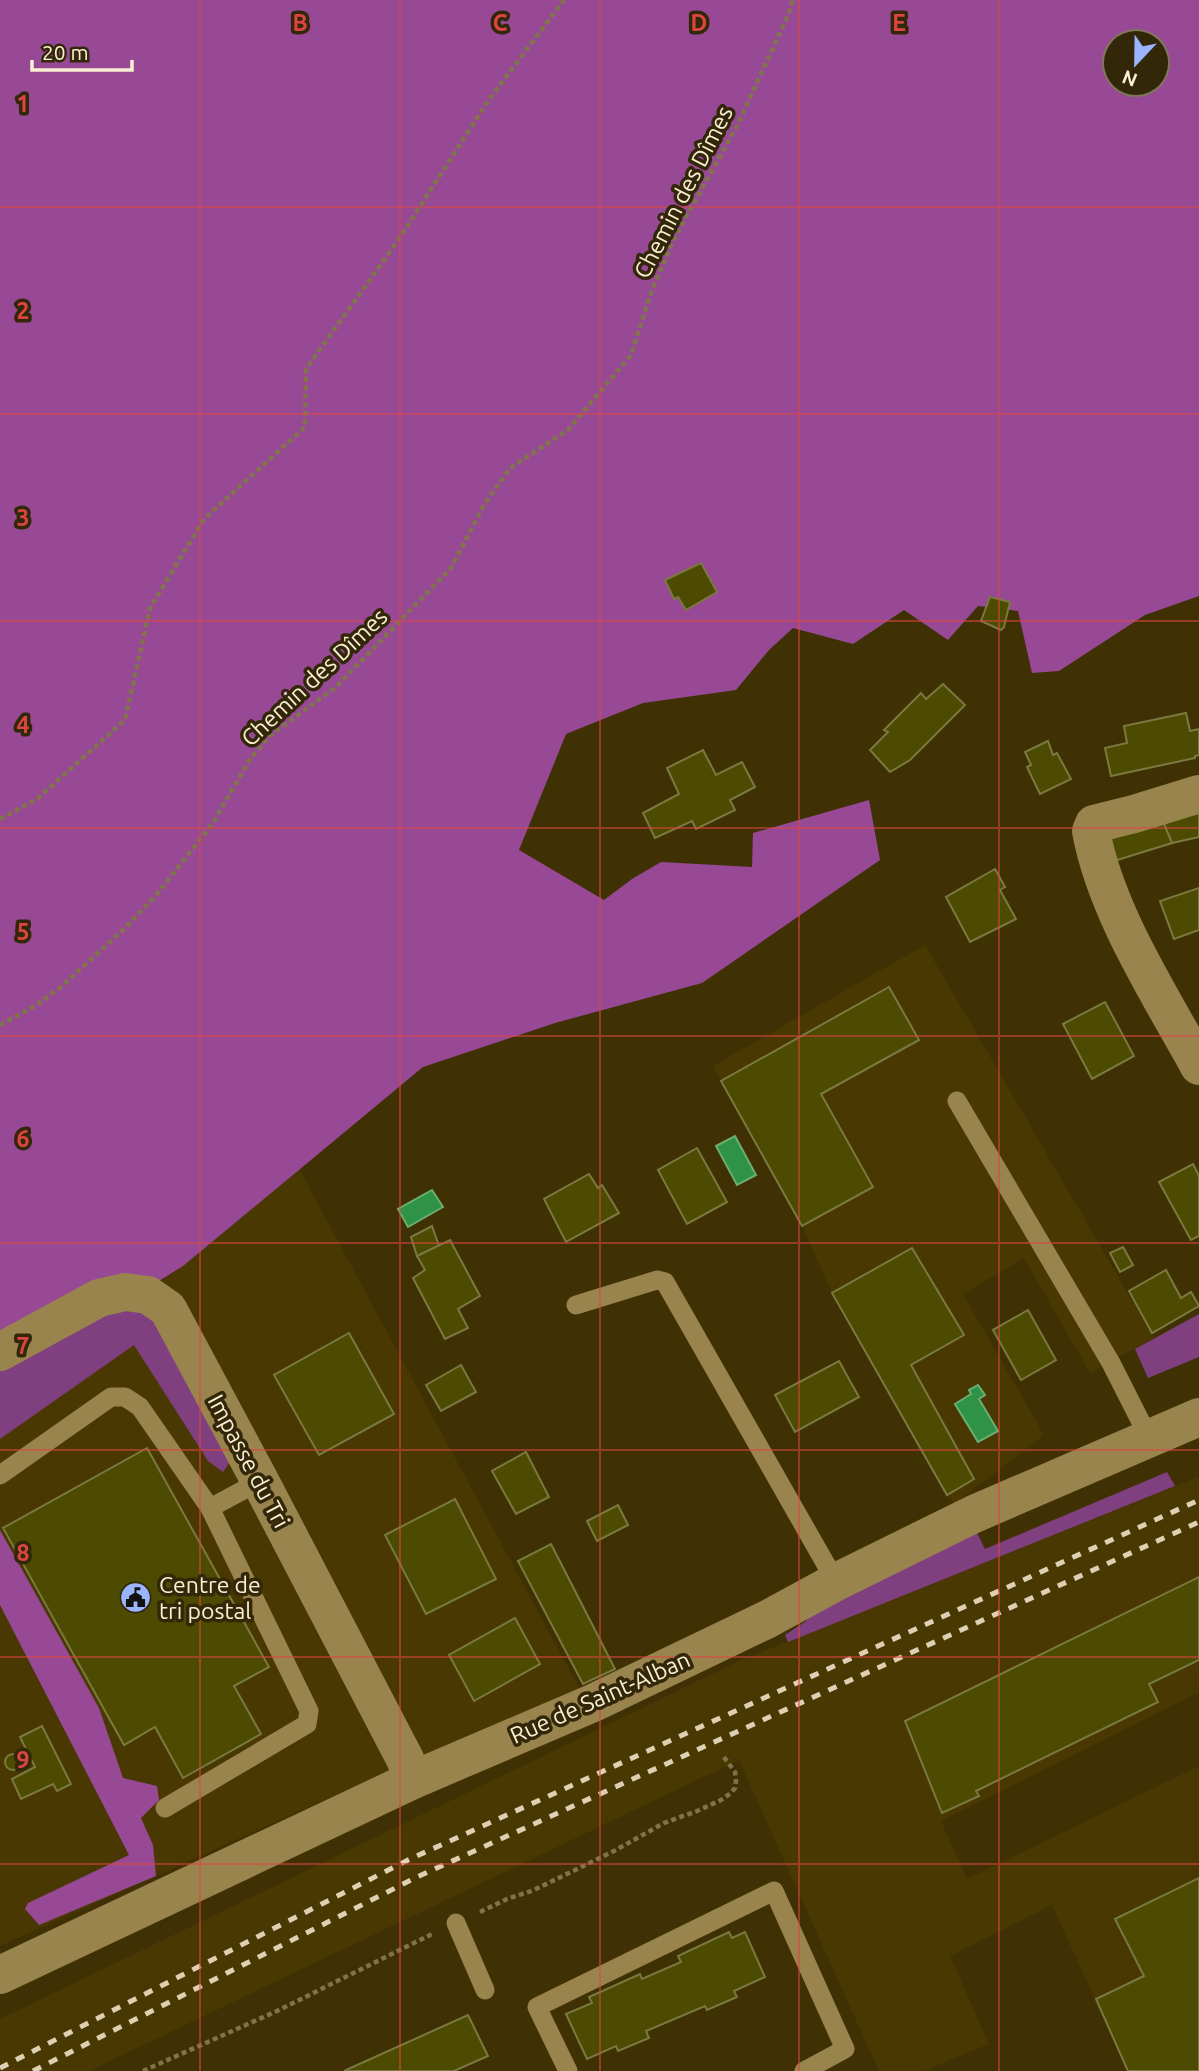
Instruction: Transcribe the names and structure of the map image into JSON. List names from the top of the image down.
{
  "streets": {
    "street": ["Impasse du Tri", "Rue de Saint-Alban"],
    "path": ["Chemin des Dîmes"]
  },
  "crossings": [
    ["Impasse du Tri", "Rue de Saint-Alban"]
  ],
  "places": {
    "public building": ["Centre de tri postal"]
  },
  "scale_bar": "20 m",
  "north": "bottom",
  "grid": {
    "columns": [
      "B",
      "C",
      "D",
      "E"
    ],
    "rows": [
      "1",
      "2",
      "3",
      "4",
      "5",
      "6",
      "7",
      "8",
      "9"
    ]
  }
}
